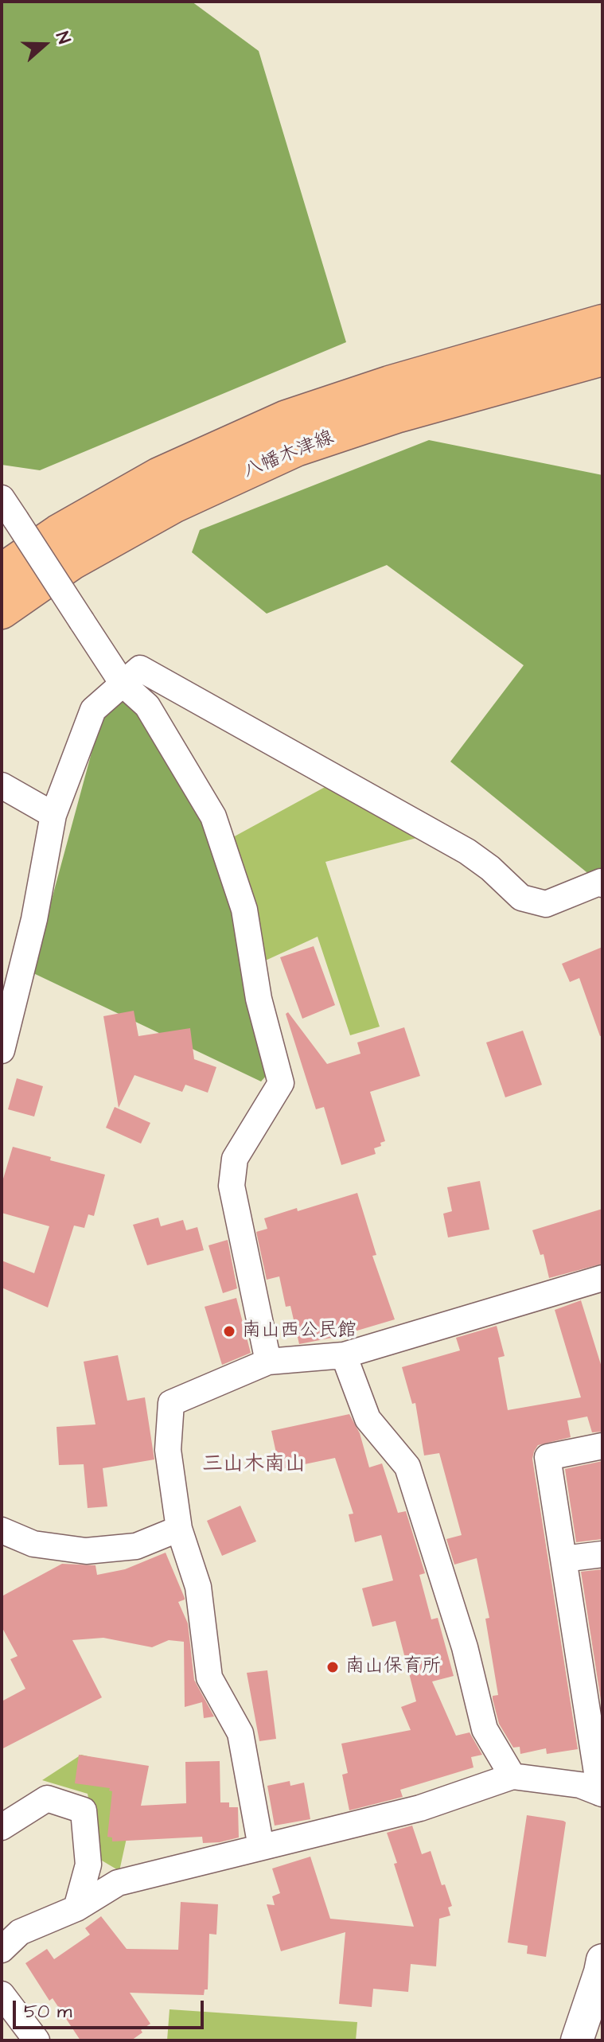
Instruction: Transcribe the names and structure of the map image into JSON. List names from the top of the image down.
{
  "streets": {
    "main road": ["八幡木津線"]
  },
  "districts": ["三山木南山"],
  "places": ["南山西公民館", "南山保育所"],
  "scale_bar": "50 m",
  "north": "right"
}
